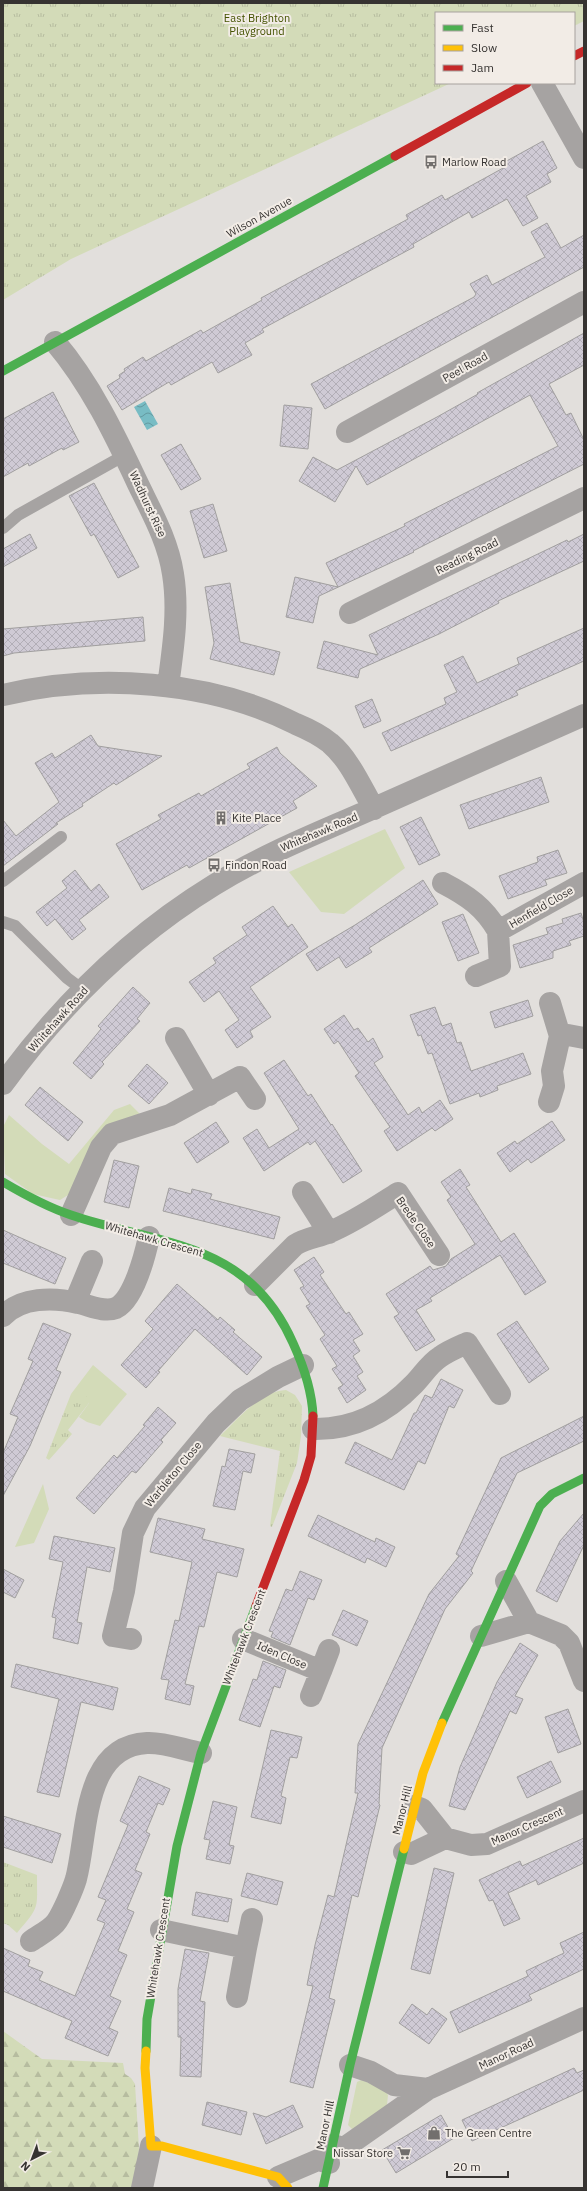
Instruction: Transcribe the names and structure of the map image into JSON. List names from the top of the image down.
{
  "streets": {
    "street": [
      "Wilson Avenue",
      "Peel Road",
      "Wadhurst Rise",
      "Reading Road",
      "Whitehawk Road",
      "Henfield Close",
      "Brede Close",
      "Whitehawk Crescent",
      "Warbleton Close",
      "Iden Close",
      "Manor Hill",
      "Manor Crescent",
      "Manor Road"
    ]
  },
  "crossings": [
    ["Wilson Avenue", "Wadhurst Rise"],
    ["Brede Close", "Whitehawk Crescent"],
    ["Whitehawk Crescent", "Warbleton Close"],
    ["Whitehawk Crescent", "Iden Close"],
    ["Manor Hill", "Manor Road"]
  ],
  "parks": ["East Brighton Playground"],
  "places": {
    "bus stop": ["Marlow Road", "Findon Road"],
    "building": ["Kite Place"],
    "shop": ["The Green Centre"],
    "supermarket": ["Nissar Store"]
  },
  "legend": ["Fast", "Slow", "Jam"],
  "scale_bar": "20 m",
  "north": "bottom left"
}
